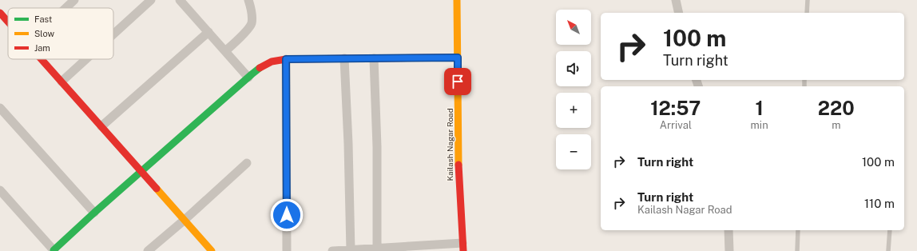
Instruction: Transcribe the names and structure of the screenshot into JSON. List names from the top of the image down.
{
  "streets": {
    "street": ["Kailash Nagar Road"]
  },
  "legend": ["Fast", "Slow", "Jam"],
  "north": "top left",
  "page": {
    "map_buttons": ["+", "−"],
    "turn": ["100 m", "Turn right"],
    "eta": [
      "12:57",
      "Arrival",
      "1",
      "min",
      "220",
      "m"
    ],
    "list": [
      {
        "name": "Turn right",
        "value": "100 m"
      },
      {
        "name": "Turn right",
        "note": "Kailash Nagar Road",
        "value": "110 m"
      }
    ]
  }
}
